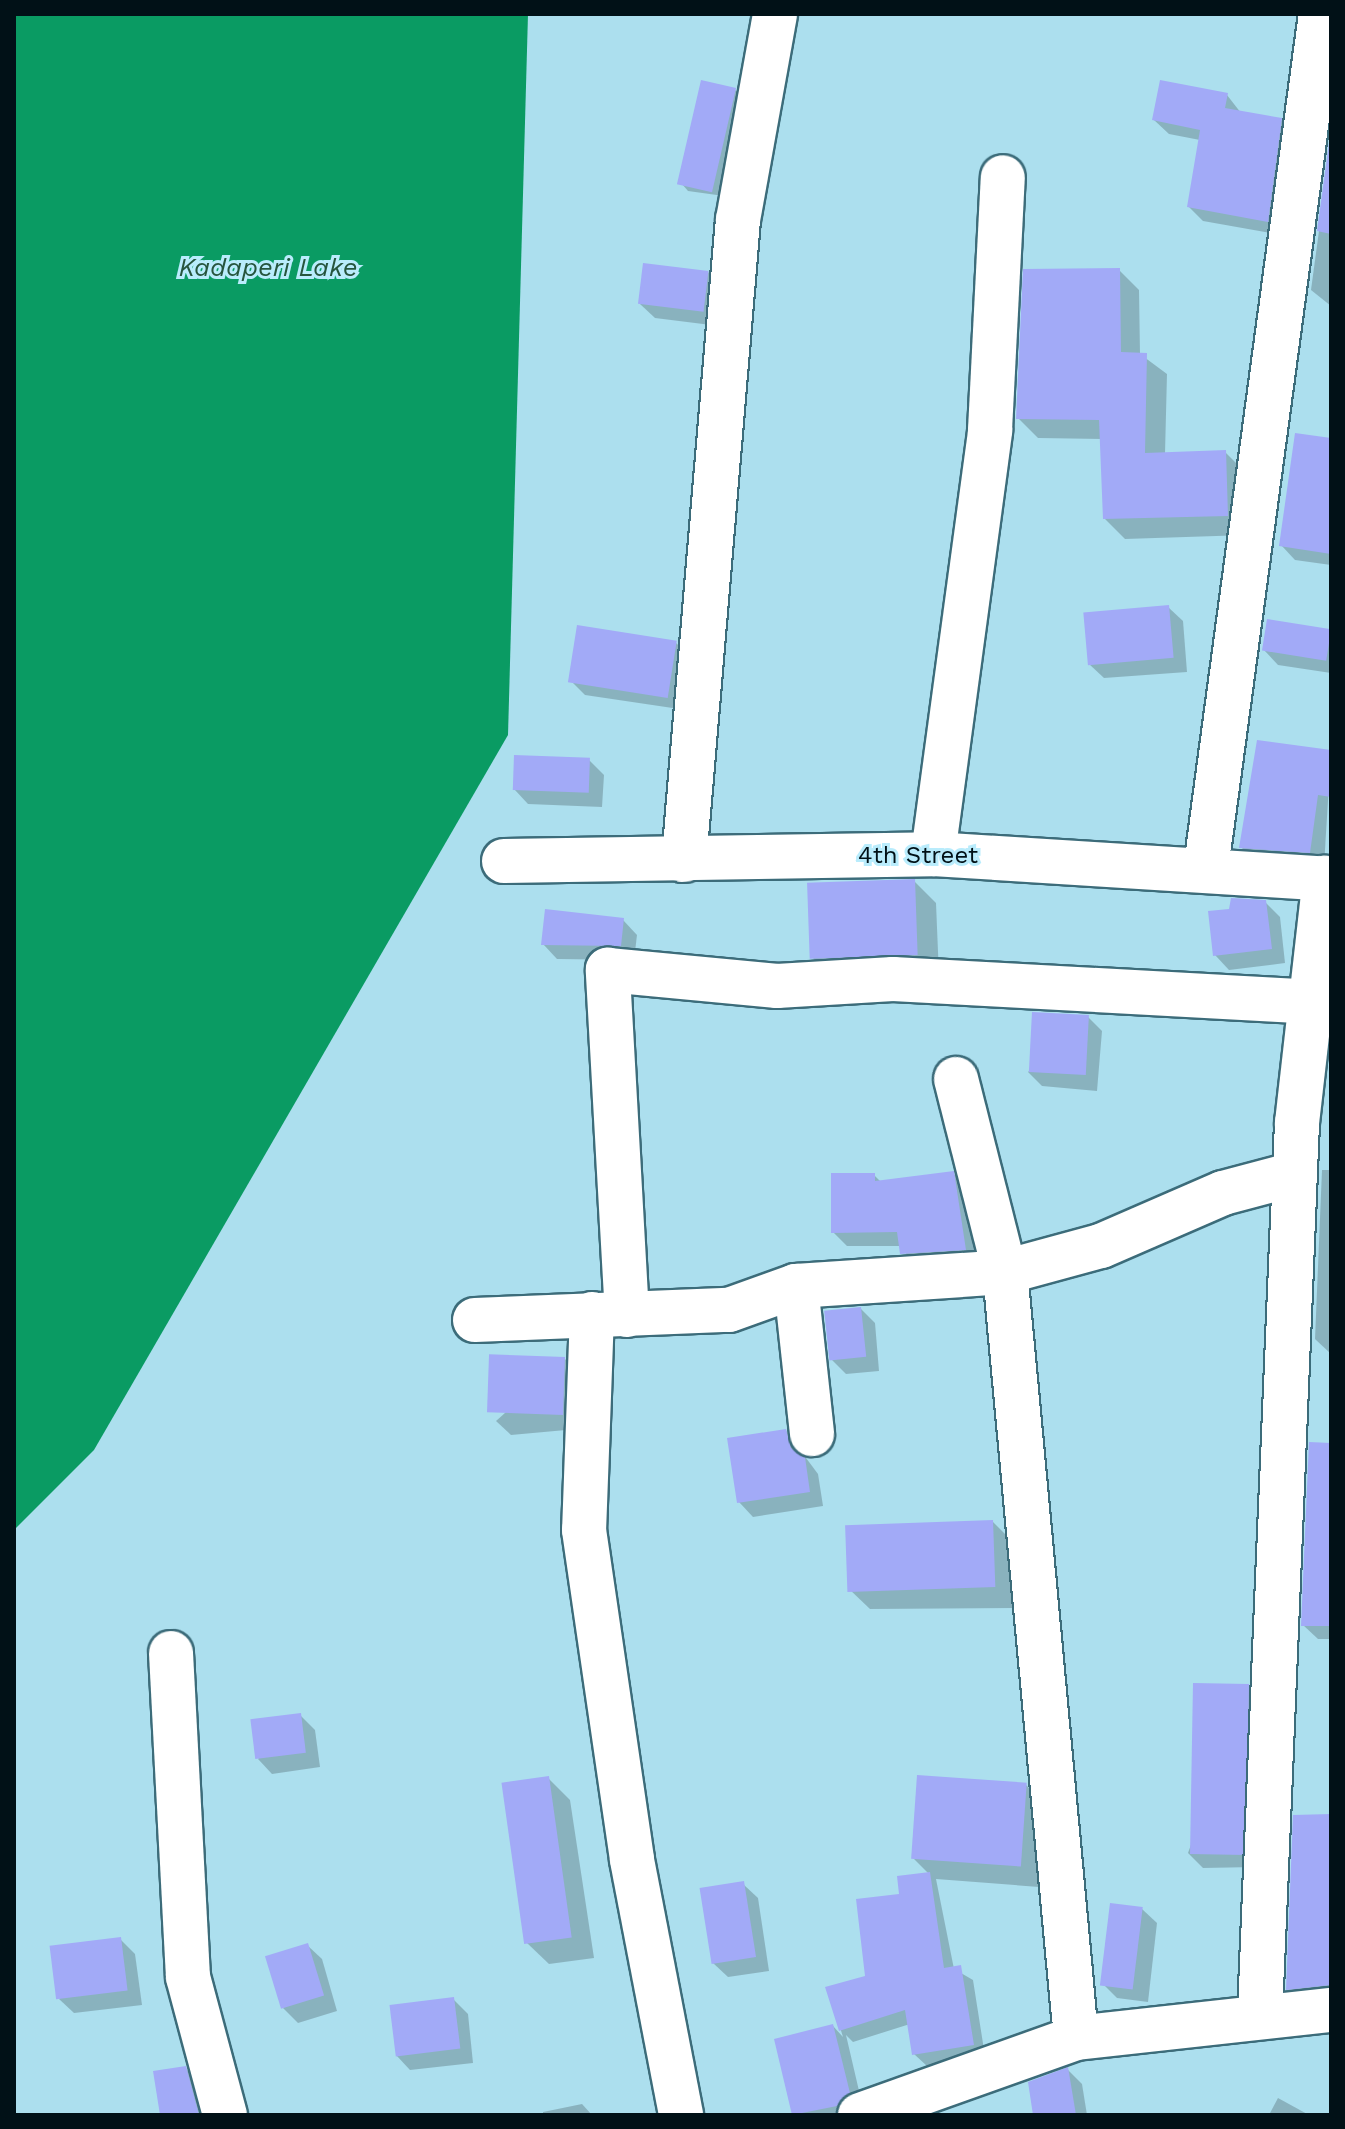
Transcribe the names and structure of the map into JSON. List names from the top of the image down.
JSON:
{
  "streets": {
    "street": ["4th Street"]
  },
  "water": ["Kadaperi Lake"]
}
